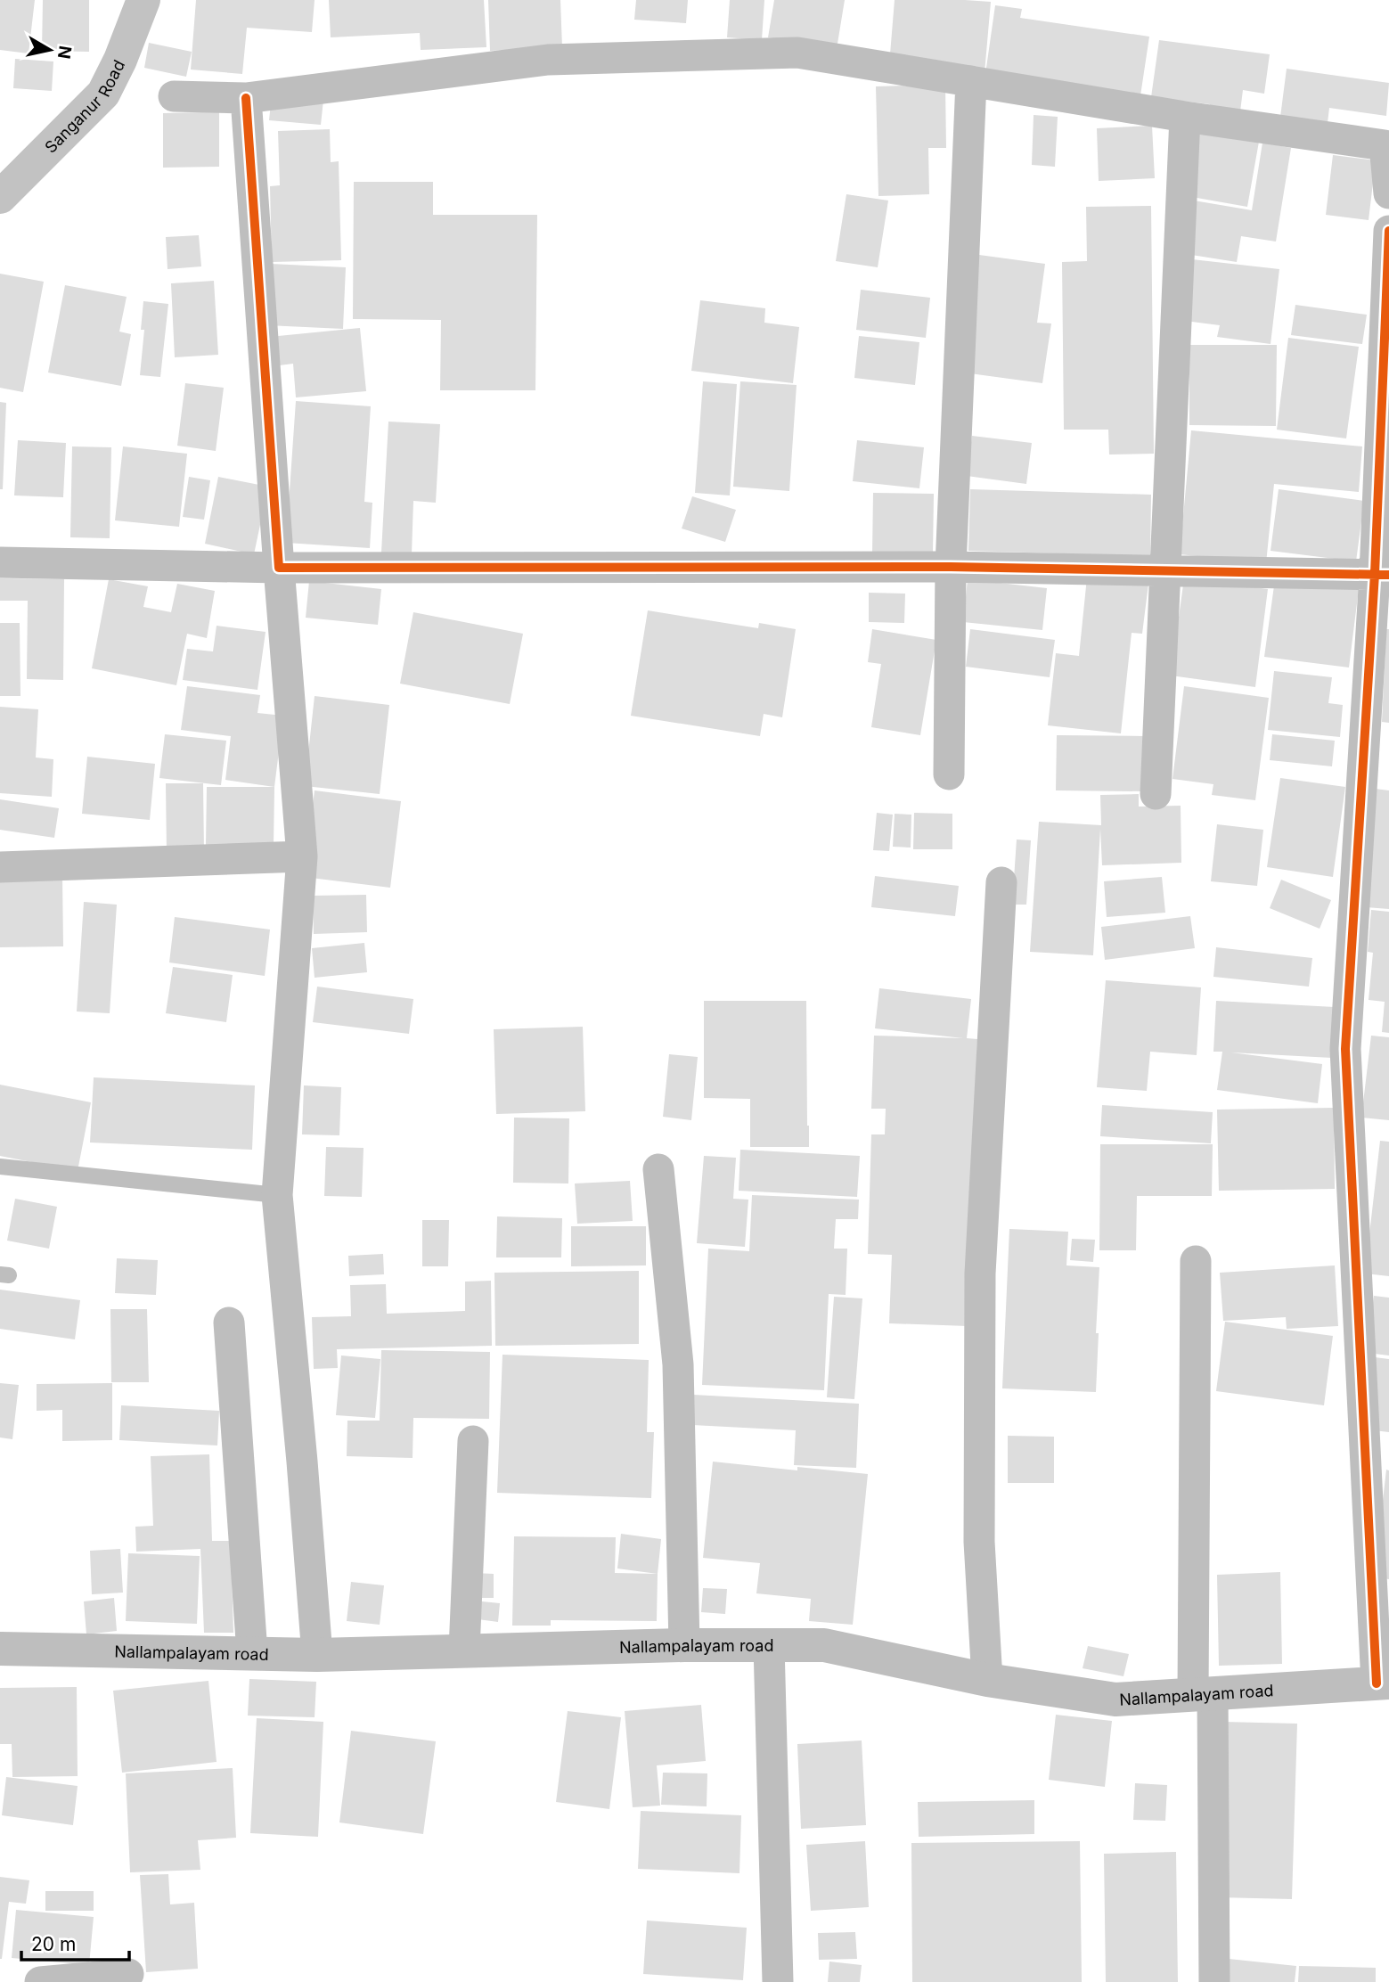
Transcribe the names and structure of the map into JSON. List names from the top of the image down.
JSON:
{
  "streets": {
    "main road": ["Sanganur Road"],
    "street": ["Nallampalayam road"]
  },
  "scale_bar": "20 m",
  "north": "right"
}
